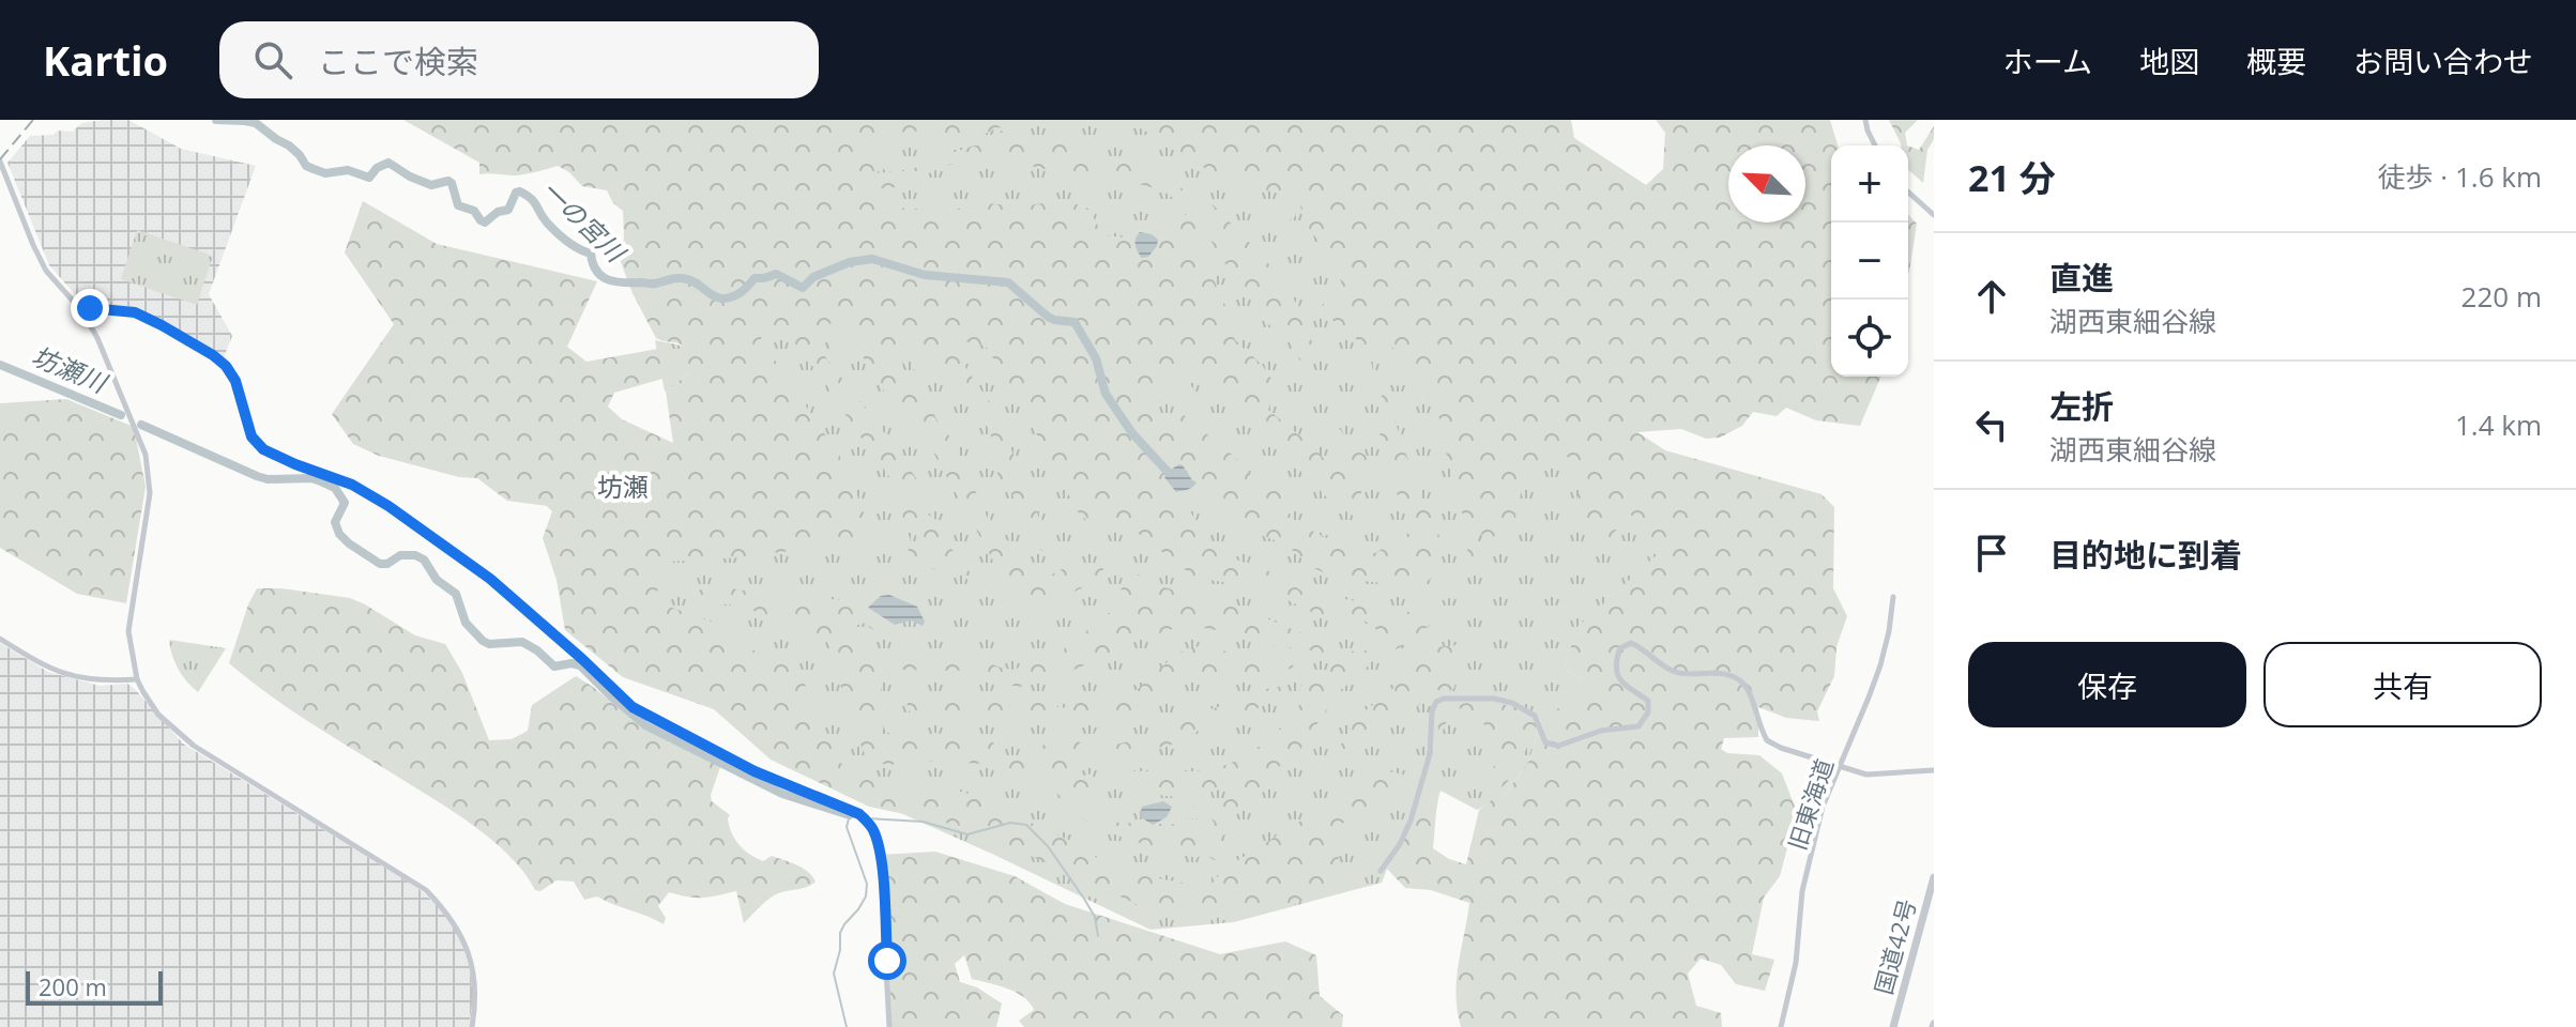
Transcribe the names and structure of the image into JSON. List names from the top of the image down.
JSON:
{
  "streets": {
    "highway": ["国道42号"],
    "street": ["旧東海道"]
  },
  "districts": ["坊瀬"],
  "water": ["一の宮川", "坊瀬川"],
  "scale_bar": "200 m",
  "north": "top left",
  "page": {
    "header": "Kartio",
    "search": "ここで検索",
    "nav": [
      "ホーム",
      "地図",
      "概要",
      "お問い合わせ"
    ],
    "heading": ["21 分", "徒歩 · 1.6 km"],
    "map_buttons": ["+", "−"],
    "list": [
      ["直進", "湖西東細谷線", "220 m"],
      ["左折", "湖西東細谷線", "1.4 km"],
      "目的地に到着"
    ],
    "buttons": ["保存", "共有"],
    "scale": "200 m"
  }
}
